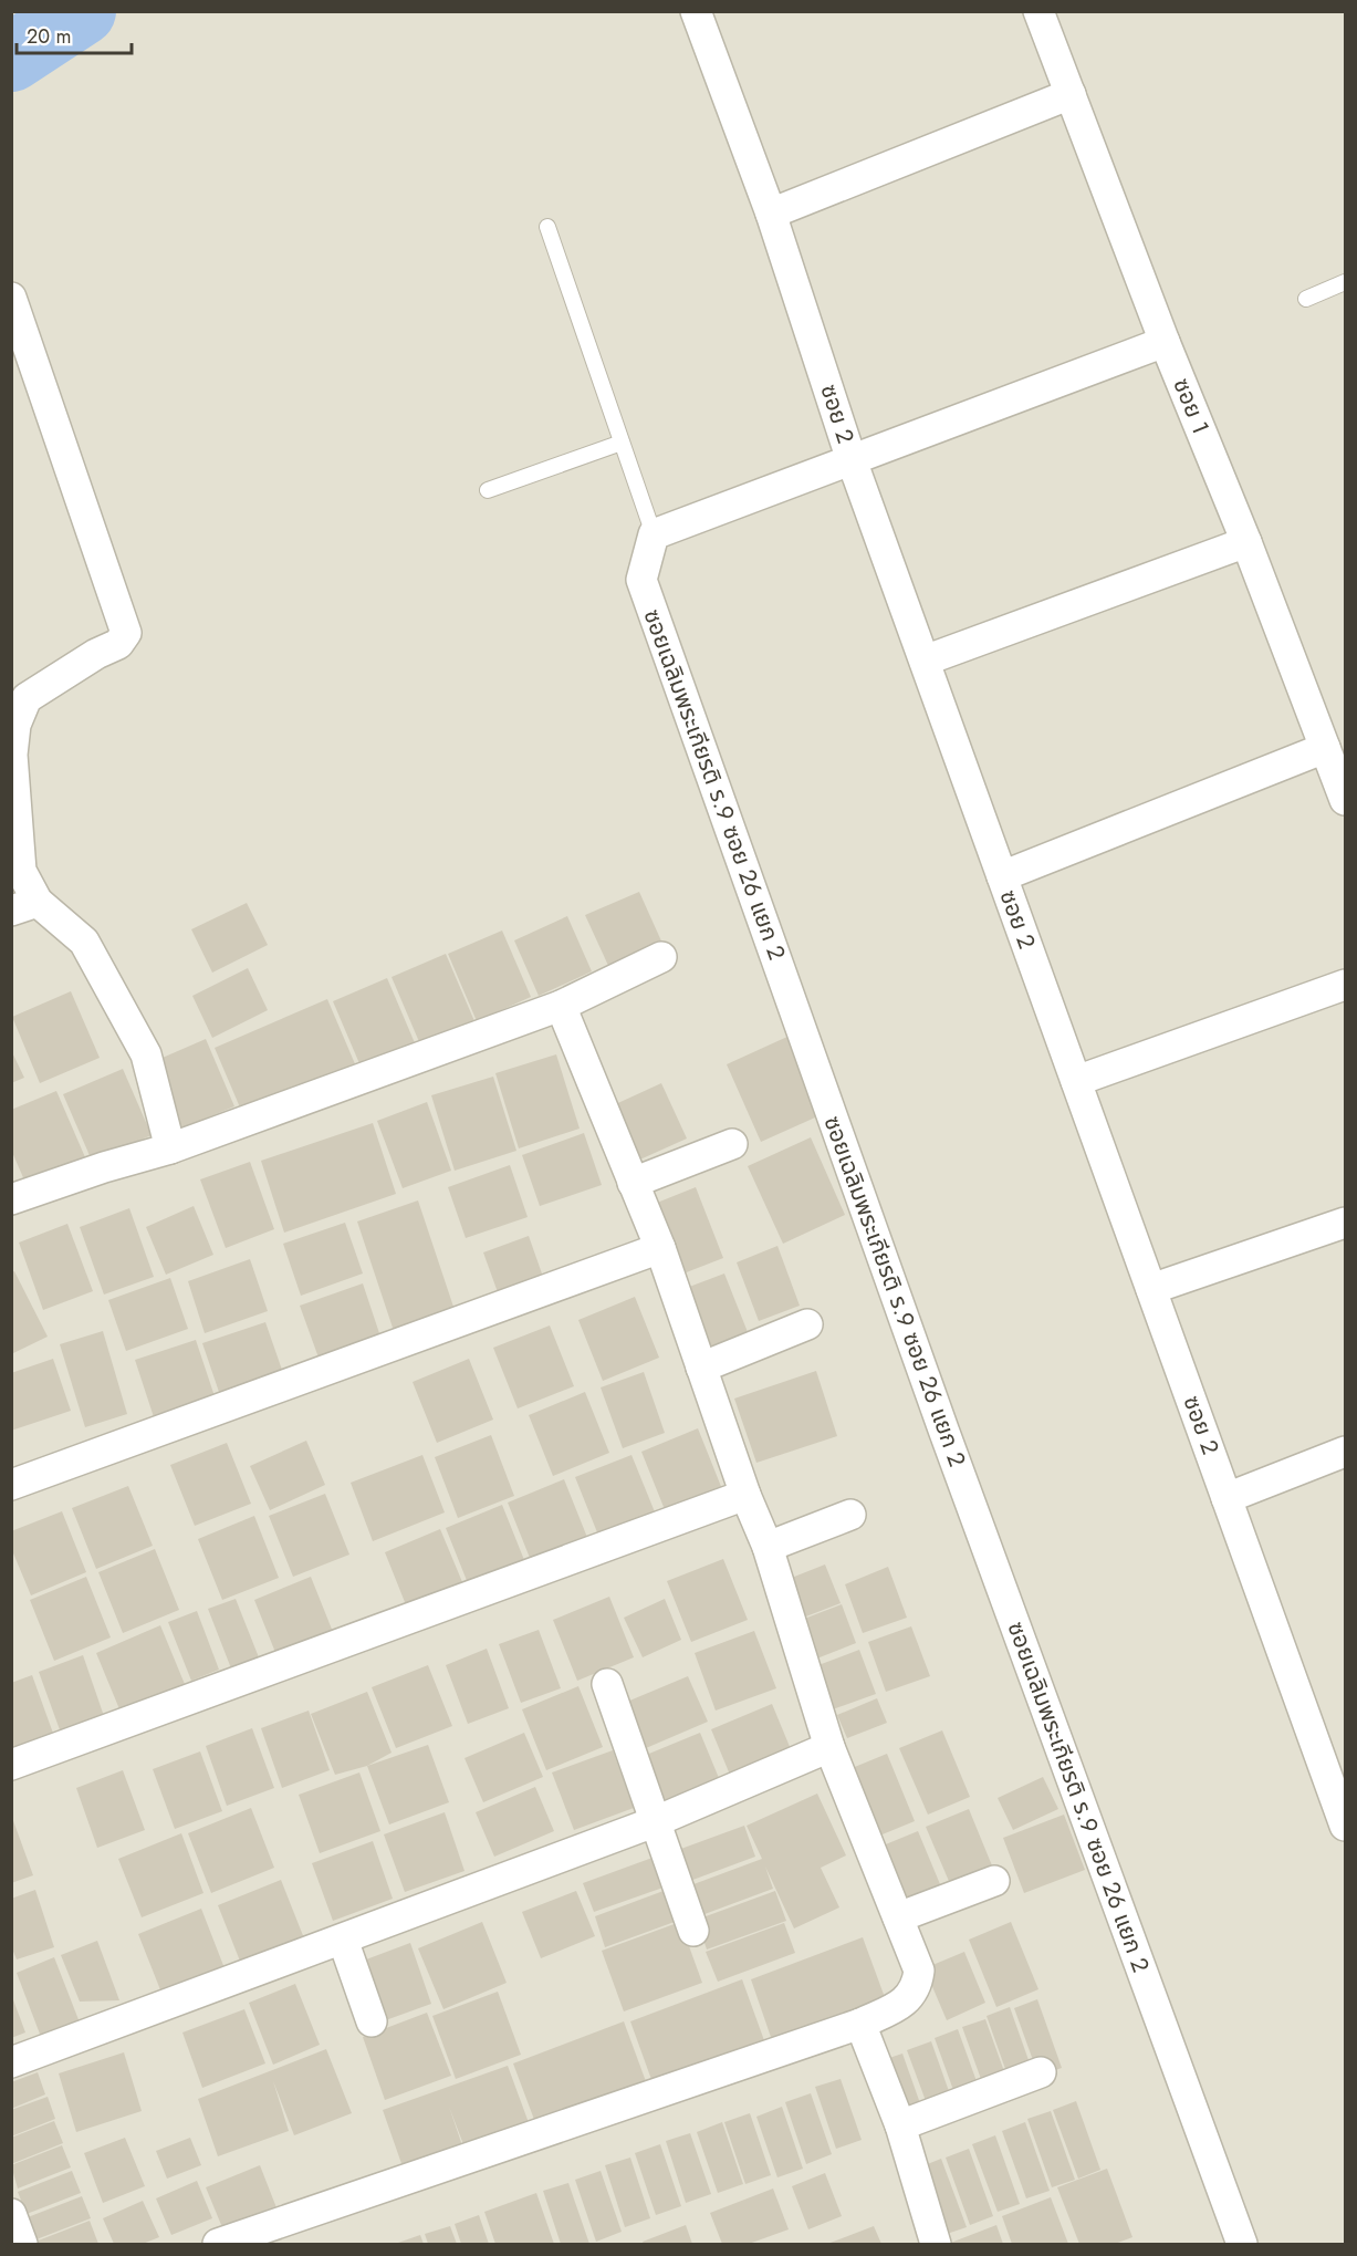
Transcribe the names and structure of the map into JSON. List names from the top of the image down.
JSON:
{
  "streets": {
    "street": ["ซอย 1", "ซอย 2", "ซอยเฉลิมพระเกียรติ ร.9 ซอย 26 แยก 2"]
  },
  "scale_bar": "20 m"
}
